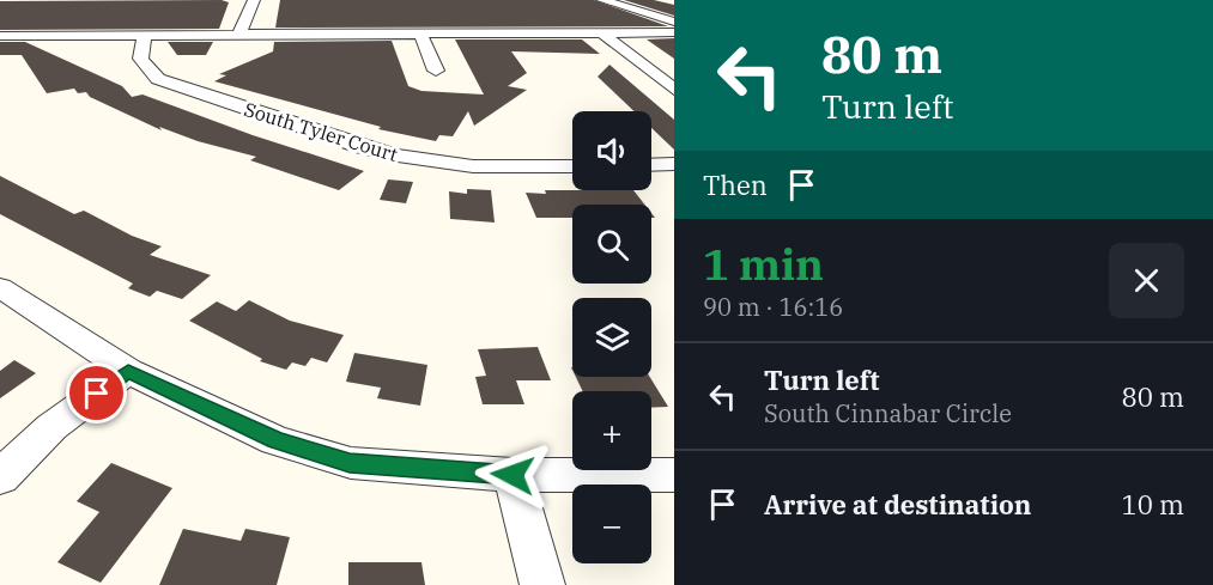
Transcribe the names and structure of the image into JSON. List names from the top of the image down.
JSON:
{
  "streets": {
    "street": ["South Tyler Court"]
  },
  "page": {
    "turn": ["80 m", "Turn left"],
    "map_buttons": ["+", "−"],
    "then": "Then",
    "heading": ["1 min", "90 m · 16:16"],
    "list": [
      {
        "name": "Turn left",
        "note": "South Cinnabar Circle",
        "value": "80 m"
      },
      {
        "name": "Arrive at destination",
        "value": "10 m"
      }
    ]
  }
}
